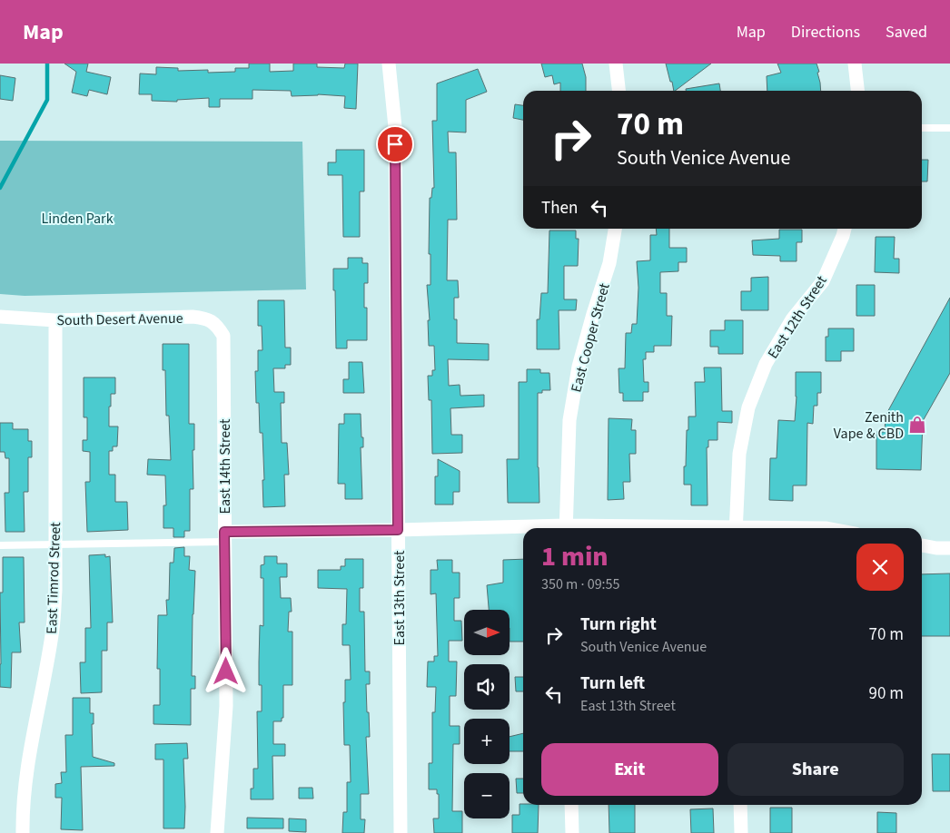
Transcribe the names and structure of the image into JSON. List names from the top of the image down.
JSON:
{
  "streets": {
    "street": [
      "East 12th Street",
      "South Desert Avenue",
      "East Cooper Street",
      "East 14th Street",
      "East Timrod Street",
      "East 13th Street"
    ]
  },
  "crossings": [
    ["South Desert Avenue", "East 14th Street"],
    ["South Desert Avenue", "East Timrod Street"]
  ],
  "parks": ["Linden Park"],
  "places": {
    "shop": ["Zenith Vape & CBD"]
  },
  "north": "right",
  "page": {
    "header": "Map",
    "nav": ["Map", "Directions", "Saved"],
    "turn": ["70 m", "South Venice Avenue"],
    "then": "Then",
    "heading": ["1 min", "350 m · 09:55"],
    "list": [
      {
        "name": "Turn right",
        "note": "South Venice Avenue",
        "value": "70 m"
      },
      {
        "name": "Turn left",
        "note": "East 13th Street",
        "value": "90 m"
      }
    ],
    "map_buttons": ["+", "−"],
    "buttons": ["Exit", "Share"]
  }
}
